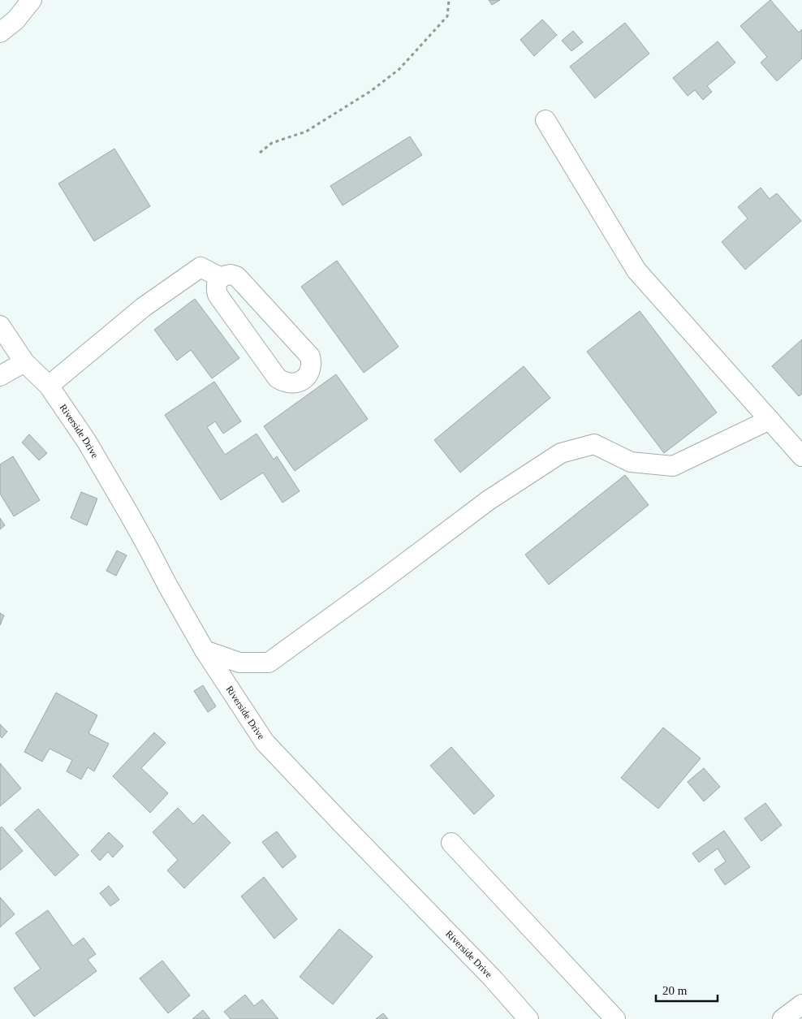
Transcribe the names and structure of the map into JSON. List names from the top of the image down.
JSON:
{
  "streets": {
    "street": ["Riverside Drive"]
  },
  "scale_bar": "20 m"
}
